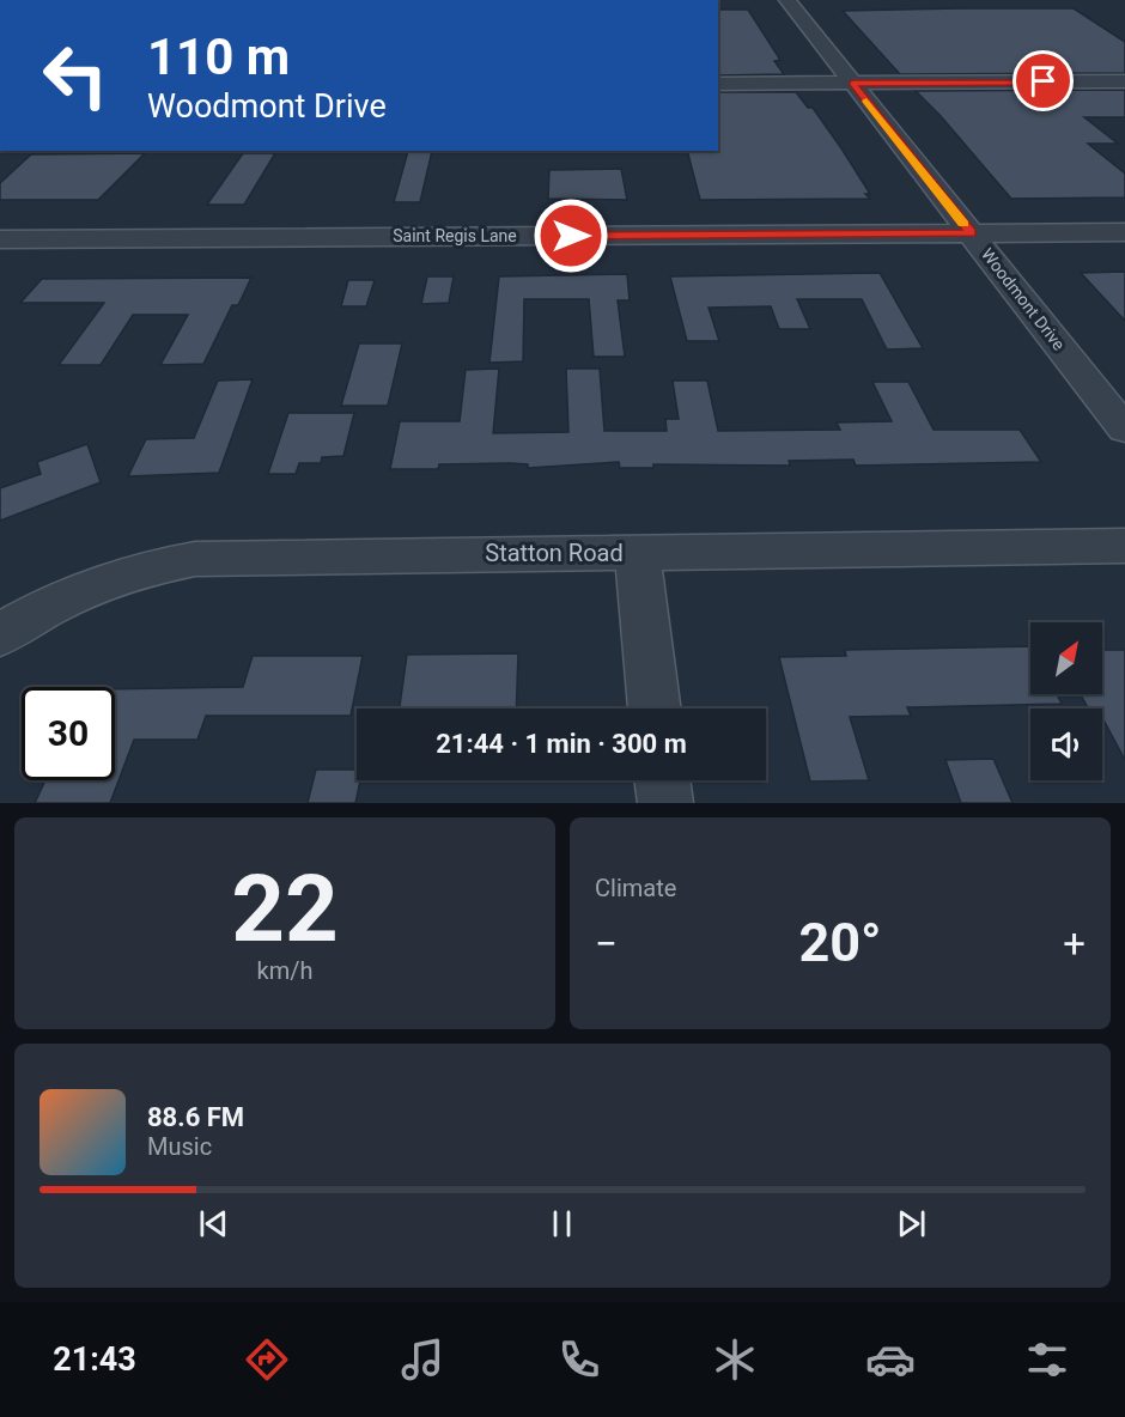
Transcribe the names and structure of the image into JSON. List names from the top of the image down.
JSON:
{
  "streets": {
    "street": ["Saint Regis Lane", "Woodmont Drive", "Statton Road"]
  },
  "crossings": [
    ["Saint Regis Lane", "Woodmont Drive"]
  ],
  "north": "top right",
  "page": {
    "turn": ["110 m", "Woodmont Drive"],
    "limit": "30",
    "trip": "21:44 · 1 min · 300 m",
    "tile": [
      ["22", "km/h"],
      "Climate"
    ],
    "heat": ["−", "20°", "+"],
    "song": ["88.6 FM", "Music"],
    "tabs": "21:43"
  }
}
